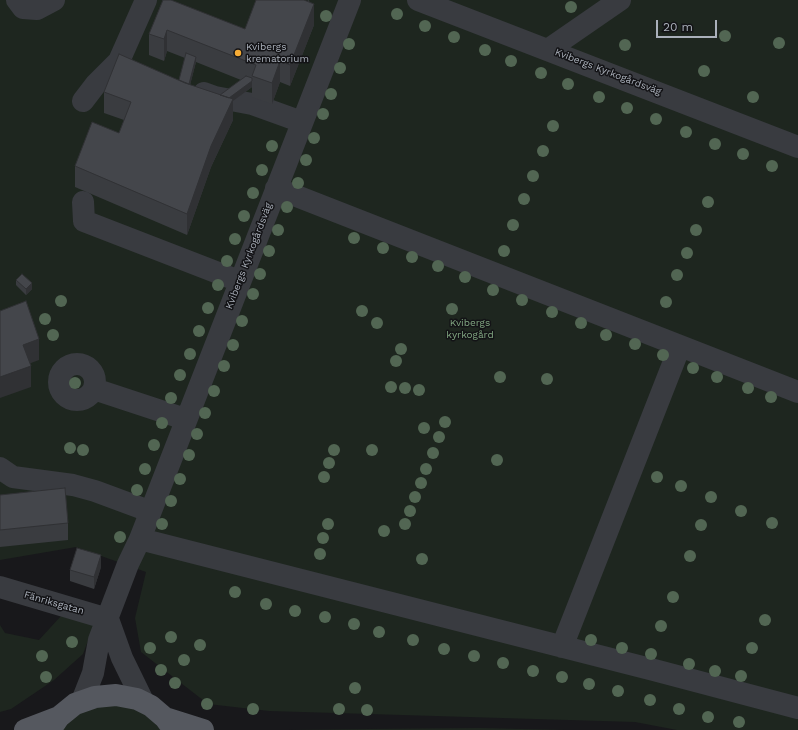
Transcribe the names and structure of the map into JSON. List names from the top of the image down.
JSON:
{
  "streets": {
    "street": ["Kvibergs Kyrkogårdsväg", "Fänriksgatan"]
  },
  "crossings": [
    ["Kvibergs Kyrkogårdsväg", "Fänriksgatan"]
  ],
  "parks": ["Kvibergs kyrkogård"],
  "places": ["Kvibergs krematorium"],
  "scale_bar": "20 m"
}
